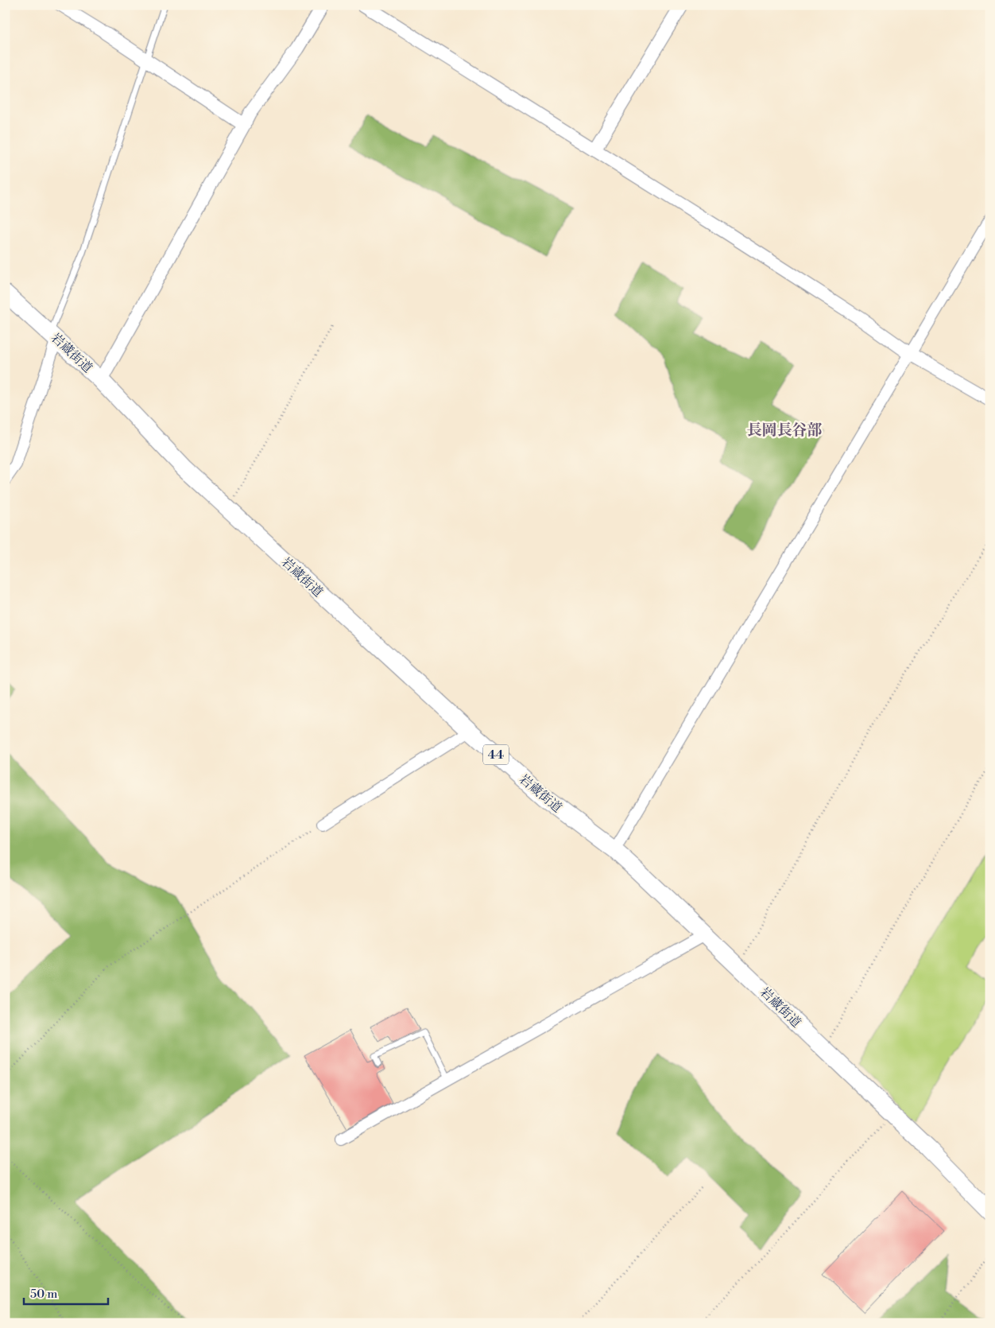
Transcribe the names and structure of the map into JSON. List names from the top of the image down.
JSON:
{
  "streets": {
    "main road": ["岩蔵街道", "44"]
  },
  "districts": ["長岡長谷部"],
  "scale_bar": "50 m"
}
